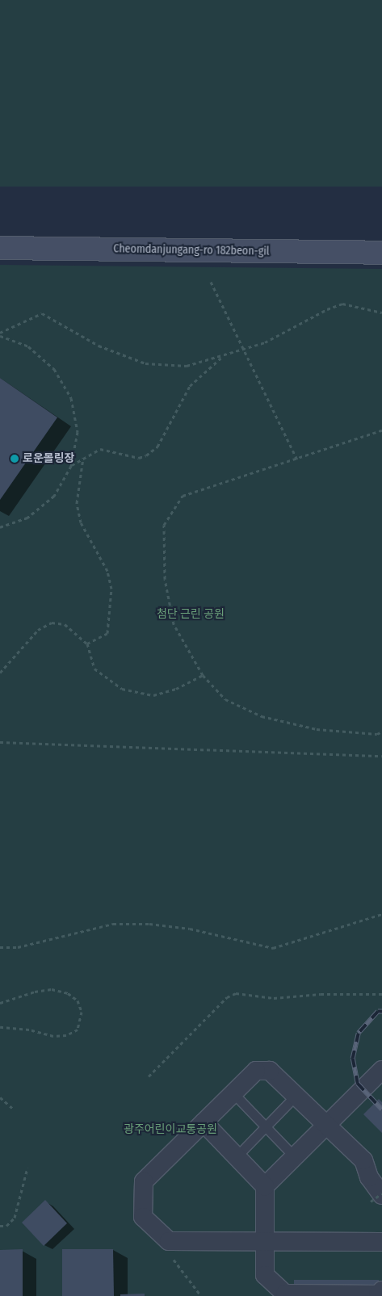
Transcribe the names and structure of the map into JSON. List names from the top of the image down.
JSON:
{
  "streets": {
    "street": ["Cheomdanjungang-ro 182beon-gil"]
  },
  "parks": ["첨단 근린 공원", "광주어린이교통공원"],
  "places": ["로운볼링장"]
}
